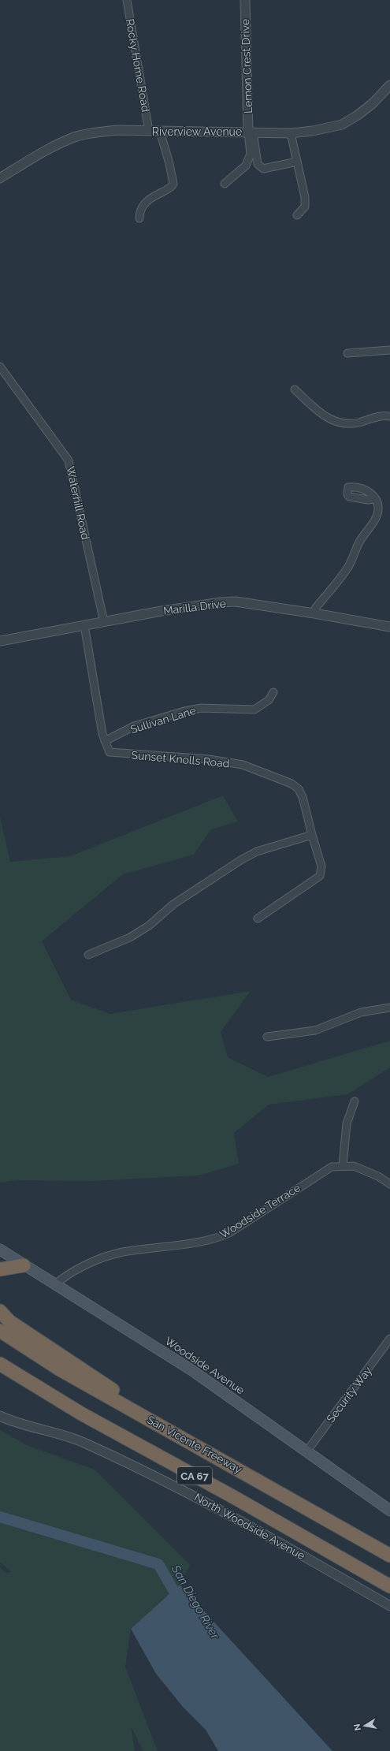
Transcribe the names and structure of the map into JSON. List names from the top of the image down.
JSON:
{
  "streets": {
    "highway": ["San Vicente Freeway", "CA 67"],
    "main road": ["Woodside Avenue"],
    "street": [
      "Rocky Home Road",
      "Lemon Crest Drive",
      "Riverview Avenue",
      "Waterhill Road",
      "Marilla Drive",
      "Sullivan Lane",
      "Sunset Knolls Road",
      "Woodside Terrace",
      "Security Way",
      "North Woodside Avenue"
    ]
  },
  "crossings": [
    ["Rocky Home Road", "Riverview Avenue"],
    ["Lemon Crest Drive", "Riverview Avenue"],
    ["Waterhill Road", "Marilla Drive"],
    ["Marilla Drive", "Sunset Knolls Road"],
    ["Sullivan Lane", "Sunset Knolls Road"],
    ["Woodside Terrace", "Woodside Avenue"],
    ["Woodside Avenue", "Security Way"]
  ],
  "water": ["San Diego River"],
  "north": "left"
}
